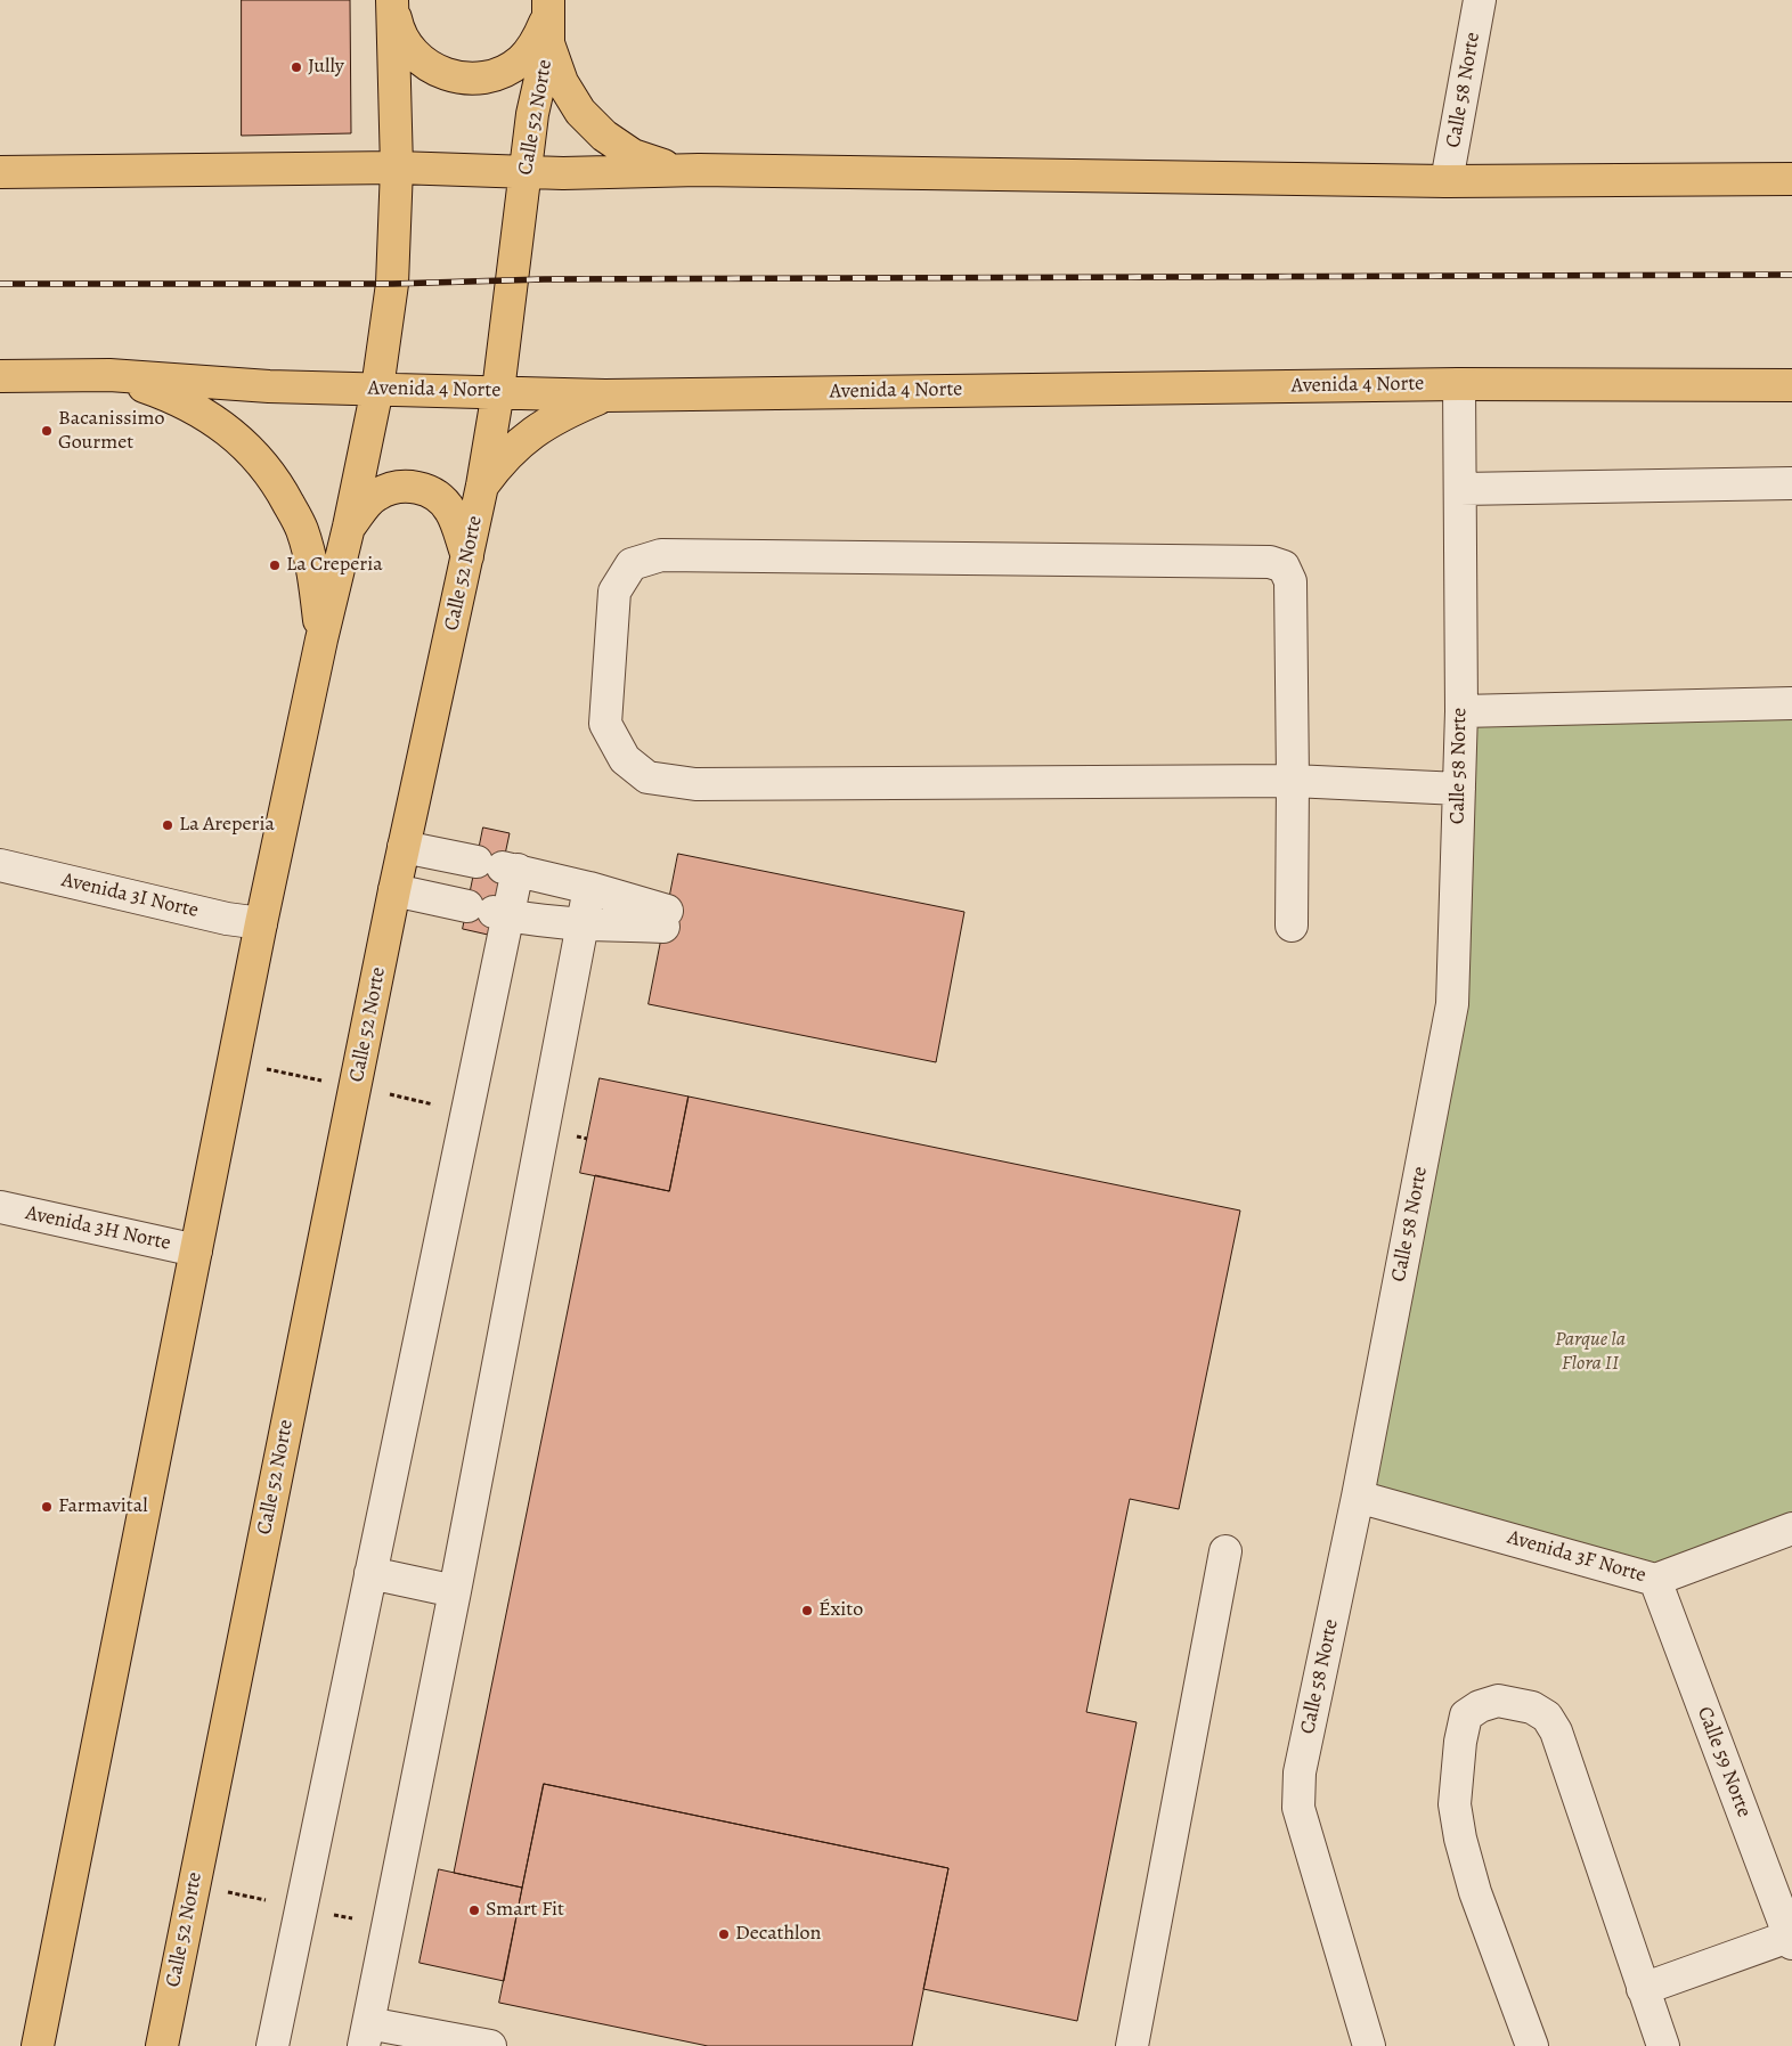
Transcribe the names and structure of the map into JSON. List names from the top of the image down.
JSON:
{
  "streets": {
    "main road": ["Calle 52 Norte", "Avenida 4 Norte"],
    "street": [
      "Calle 58 Norte",
      "Avenida 3I Norte",
      "Avenida 3H Norte",
      "Avenida 3F Norte",
      "Calle 59 Norte"
    ]
  },
  "crossings": [
    ["Calle 58 Norte", "Avenida 4 Norte"],
    ["Calle 58 Norte", "Avenida 3F Norte"],
    ["Calle 52 Norte", "Avenida 4 Norte"],
    ["Avenida 3F Norte", "Calle 59 Norte"]
  ],
  "parks": ["Parque la Flora II"],
  "places": [
    "Jully",
    "Bacanissimo Gourmet",
    "La Creperia",
    "La Areperia",
    "Farmavital",
    "Éxito",
    "Smart Fit",
    "Decathlon"
  ]
}
